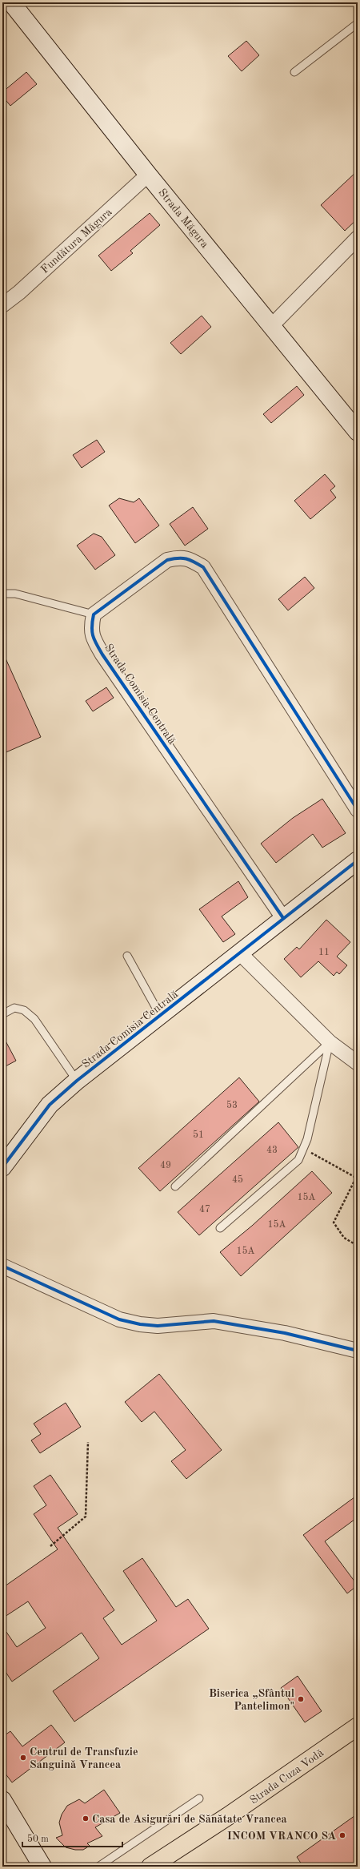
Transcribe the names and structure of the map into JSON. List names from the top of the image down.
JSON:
{
  "streets": {
    "main road": ["Strada Cuza Vodă"],
    "street": ["Strada Măgura", "Fundătura Măgura", "Strada Comisia Centrală"]
  },
  "crossings": [
    ["Strada Măgura", "Fundătura Măgura"]
  ],
  "places": [
    "Biserica „Sfântul Pantelimon\"",
    "Centrul de Transfuzie Sanguină Vrancea",
    "Casa de Asigurări de Sănătate Vrancea",
    "INCOM VRANCO SA"
  ],
  "house_numbers": [
    "11",
    "53",
    "51",
    "43",
    "49",
    "45",
    "15A",
    "47",
    "15A",
    "15A"
  ],
  "scale_bar": "50 m"
}
